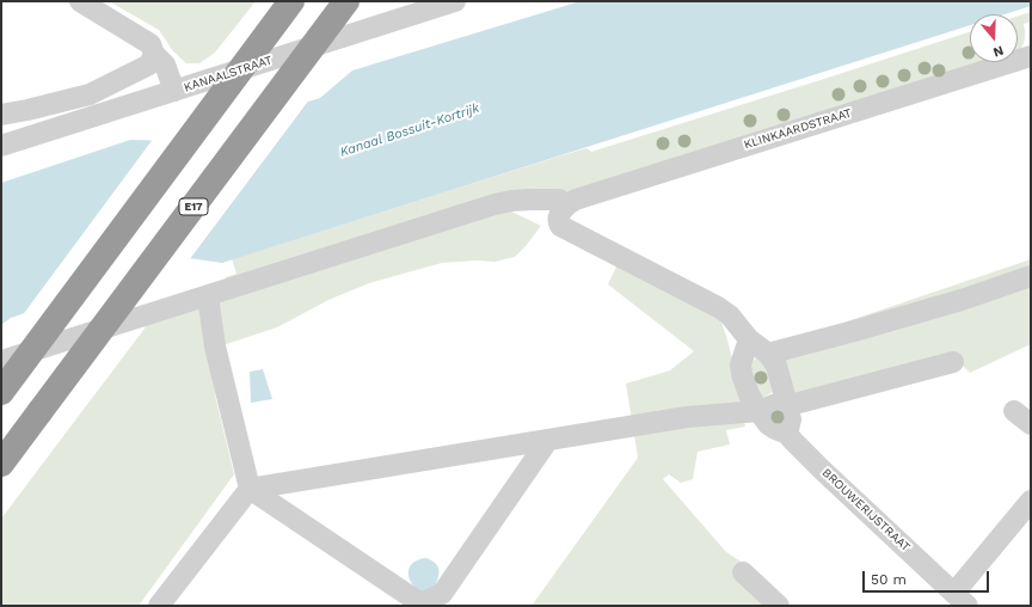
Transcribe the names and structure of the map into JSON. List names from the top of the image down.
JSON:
{
  "streets": {
    "highway": ["E17"],
    "street": ["KANAALSTRAAT", "KLINKAARDSTRAAT", "BROUWERIJSTRAAT"]
  },
  "water": ["Kanaal Bossuit-Kortrijk"],
  "scale_bar": "50 m",
  "north": "bottom"
}
